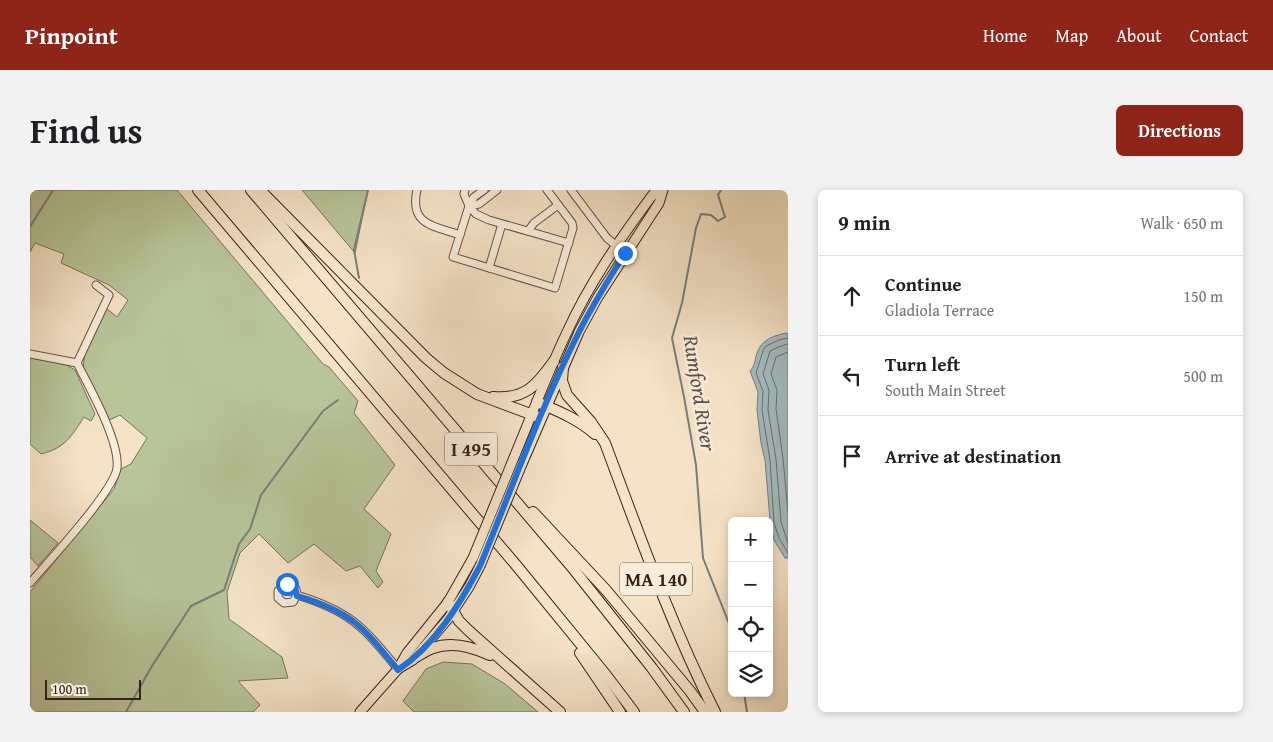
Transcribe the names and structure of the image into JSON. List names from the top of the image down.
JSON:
{
  "streets": {
    "highway": ["I 495", "MA 140"]
  },
  "water": ["Rumford River"],
  "scale_bar": "100 m",
  "page": {
    "header": "Pinpoint",
    "nav": [
      "Home",
      "Map",
      "About",
      "Contact"
    ],
    "title": "Find us",
    "buttons": "Directions",
    "heading": ["9 min", "Walk · 650 m"],
    "list": [
      ["Continue", "Gladiola Terrace", "150 m"],
      ["Turn left", "South Main Street", "500 m"],
      "Arrive at destination"
    ],
    "map_buttons": ["+", "−"],
    "scale": "100 m"
  }
}
